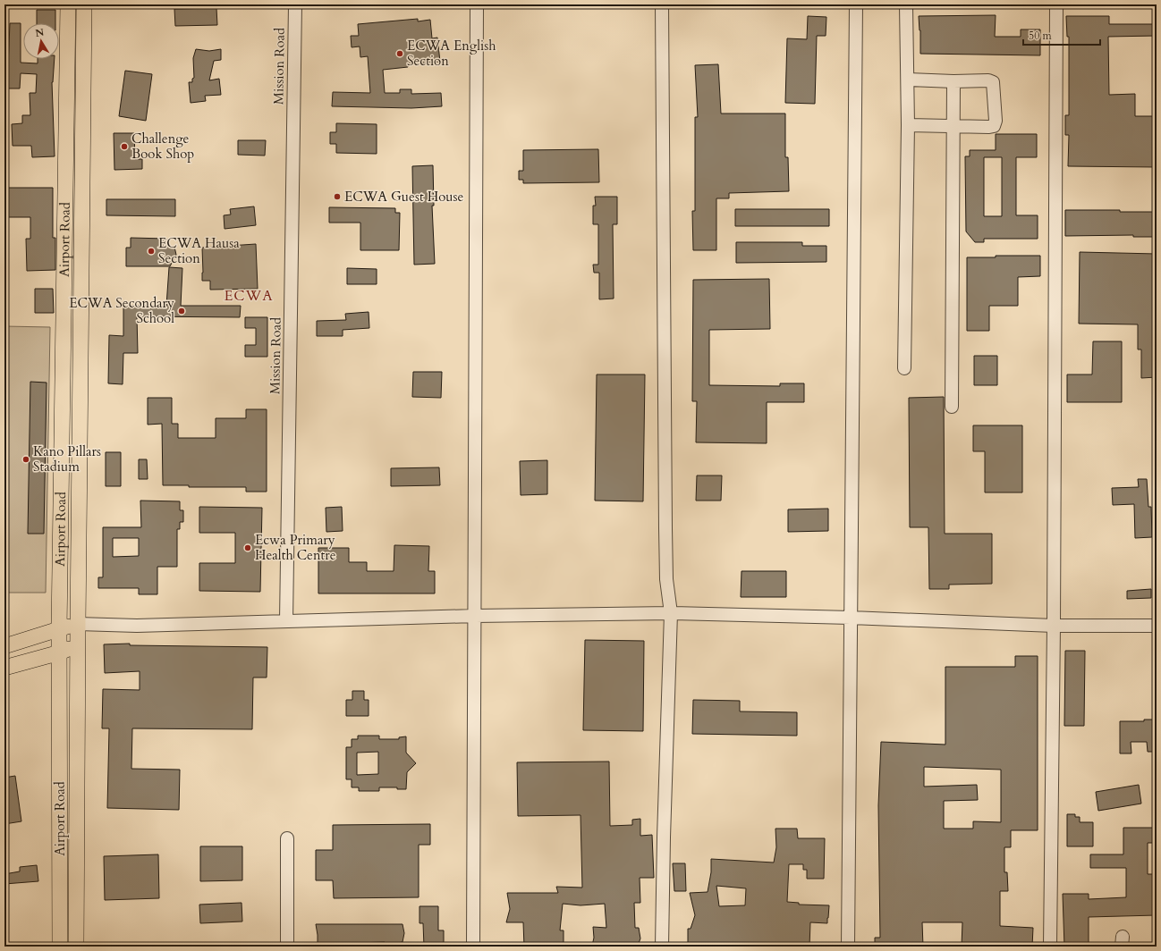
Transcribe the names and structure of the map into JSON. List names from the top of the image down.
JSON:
{
  "streets": {
    "main road": ["Airport Road"],
    "lane": ["Mission Road"]
  },
  "districts": ["ECWA"],
  "places": [
    "ECWA English Section",
    "Challenge Book Shop",
    "ECWA Guest House",
    "ECWA Hausa Section",
    "ECWA Secondary School",
    "Kano Pillars Stadium",
    "Ecwa Primary Health Centre"
  ],
  "scale_bar": "50 m",
  "north": "top"
}
